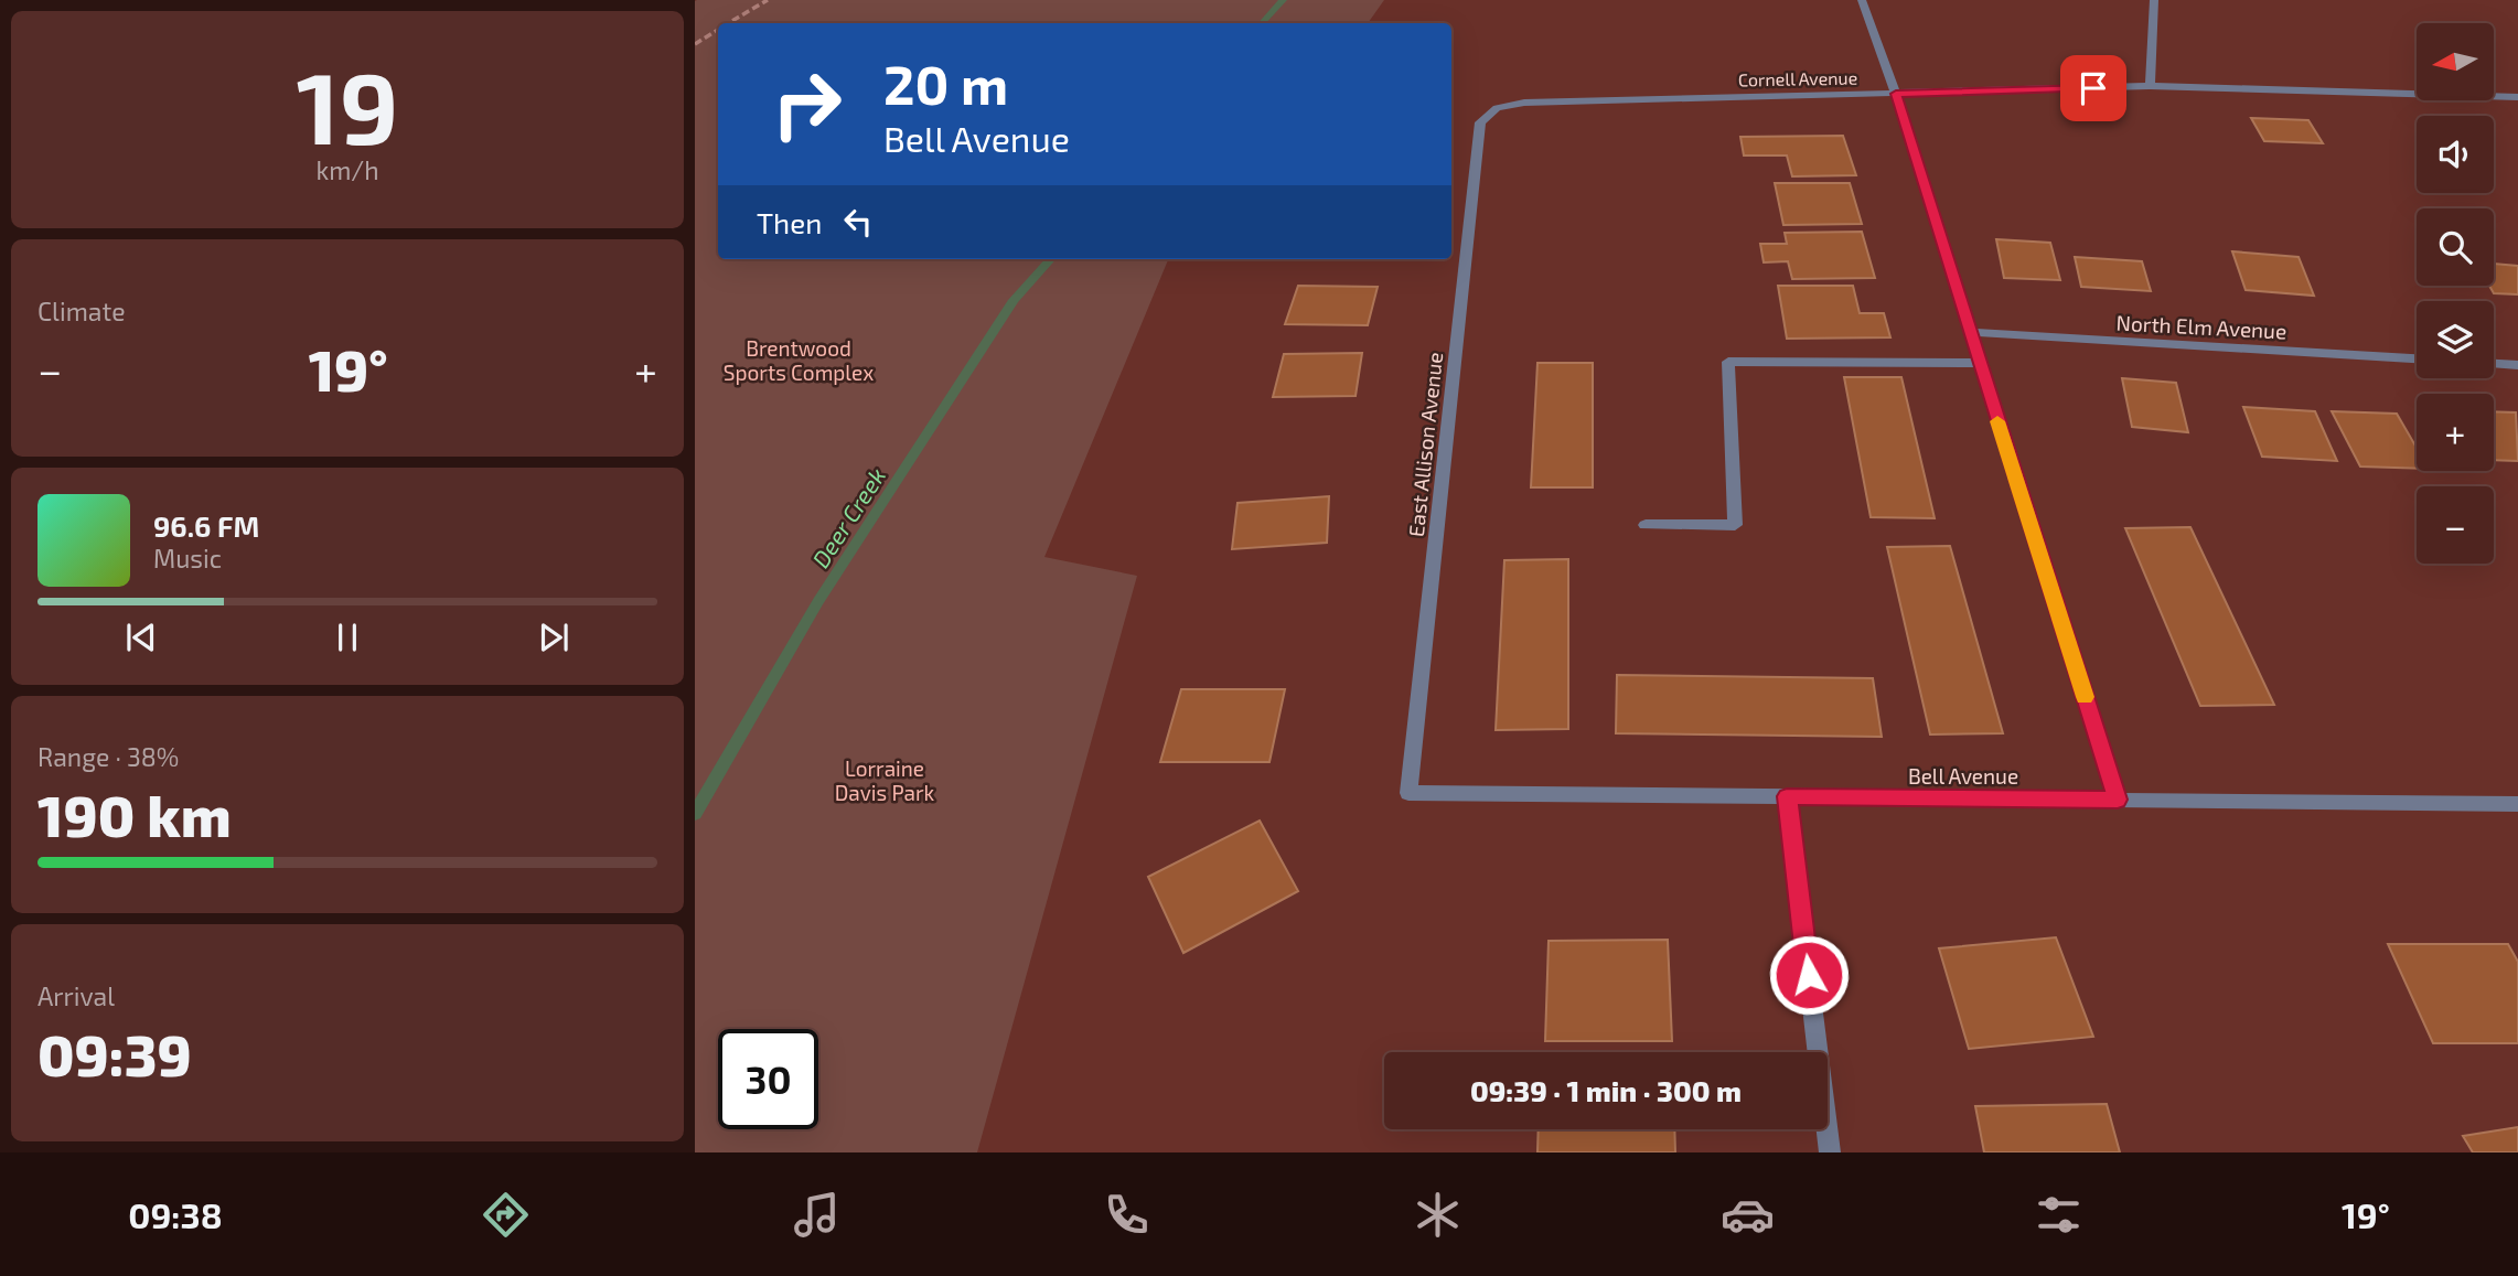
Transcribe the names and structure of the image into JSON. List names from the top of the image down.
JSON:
{
  "streets": {
    "street": [
      "Cornell Avenue",
      "North Elm Avenue",
      "East Allison Avenue",
      "Bell Avenue"
    ]
  },
  "crossings": [
    ["Cornell Avenue", "East Allison Avenue"],
    ["East Allison Avenue", "Bell Avenue"]
  ],
  "water": ["Deer Creek"],
  "parks": ["Brentwood Sports Complex", "Lorraine Davis Park"],
  "north": "left",
  "page": {
    "tile": [
      ["19", "km/h"],
      "Climate",
      ["Range · 38%", "190 km"],
      ["Arrival", "09:39"]
    ],
    "map_buttons": ["+", "−"],
    "turn": ["20 m", "Bell Avenue"],
    "then": "Then",
    "heat": ["−", "19°", "+"],
    "song": ["96.6 FM", "Music"],
    "limit": "30",
    "trip": "09:39 · 1 min · 300 m",
    "tabs": ["09:38", "19°"]
  }
}
